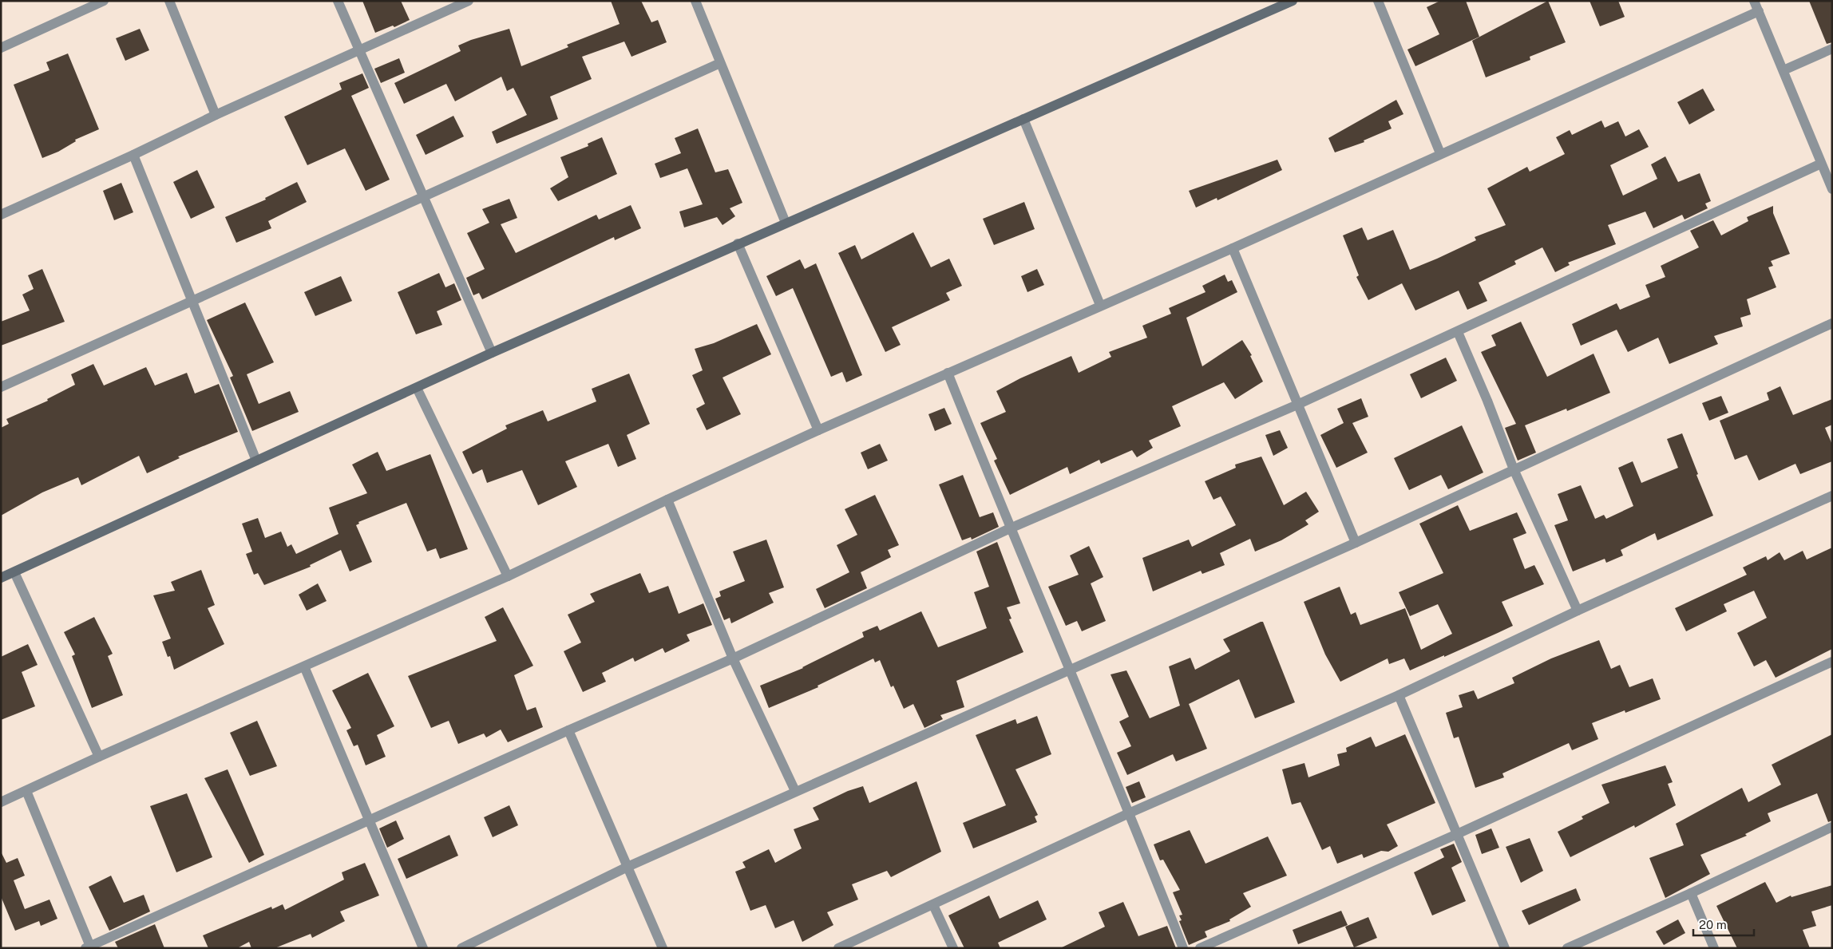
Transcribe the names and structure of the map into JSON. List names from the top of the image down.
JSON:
{
  "scale_bar": "20 m"
}
